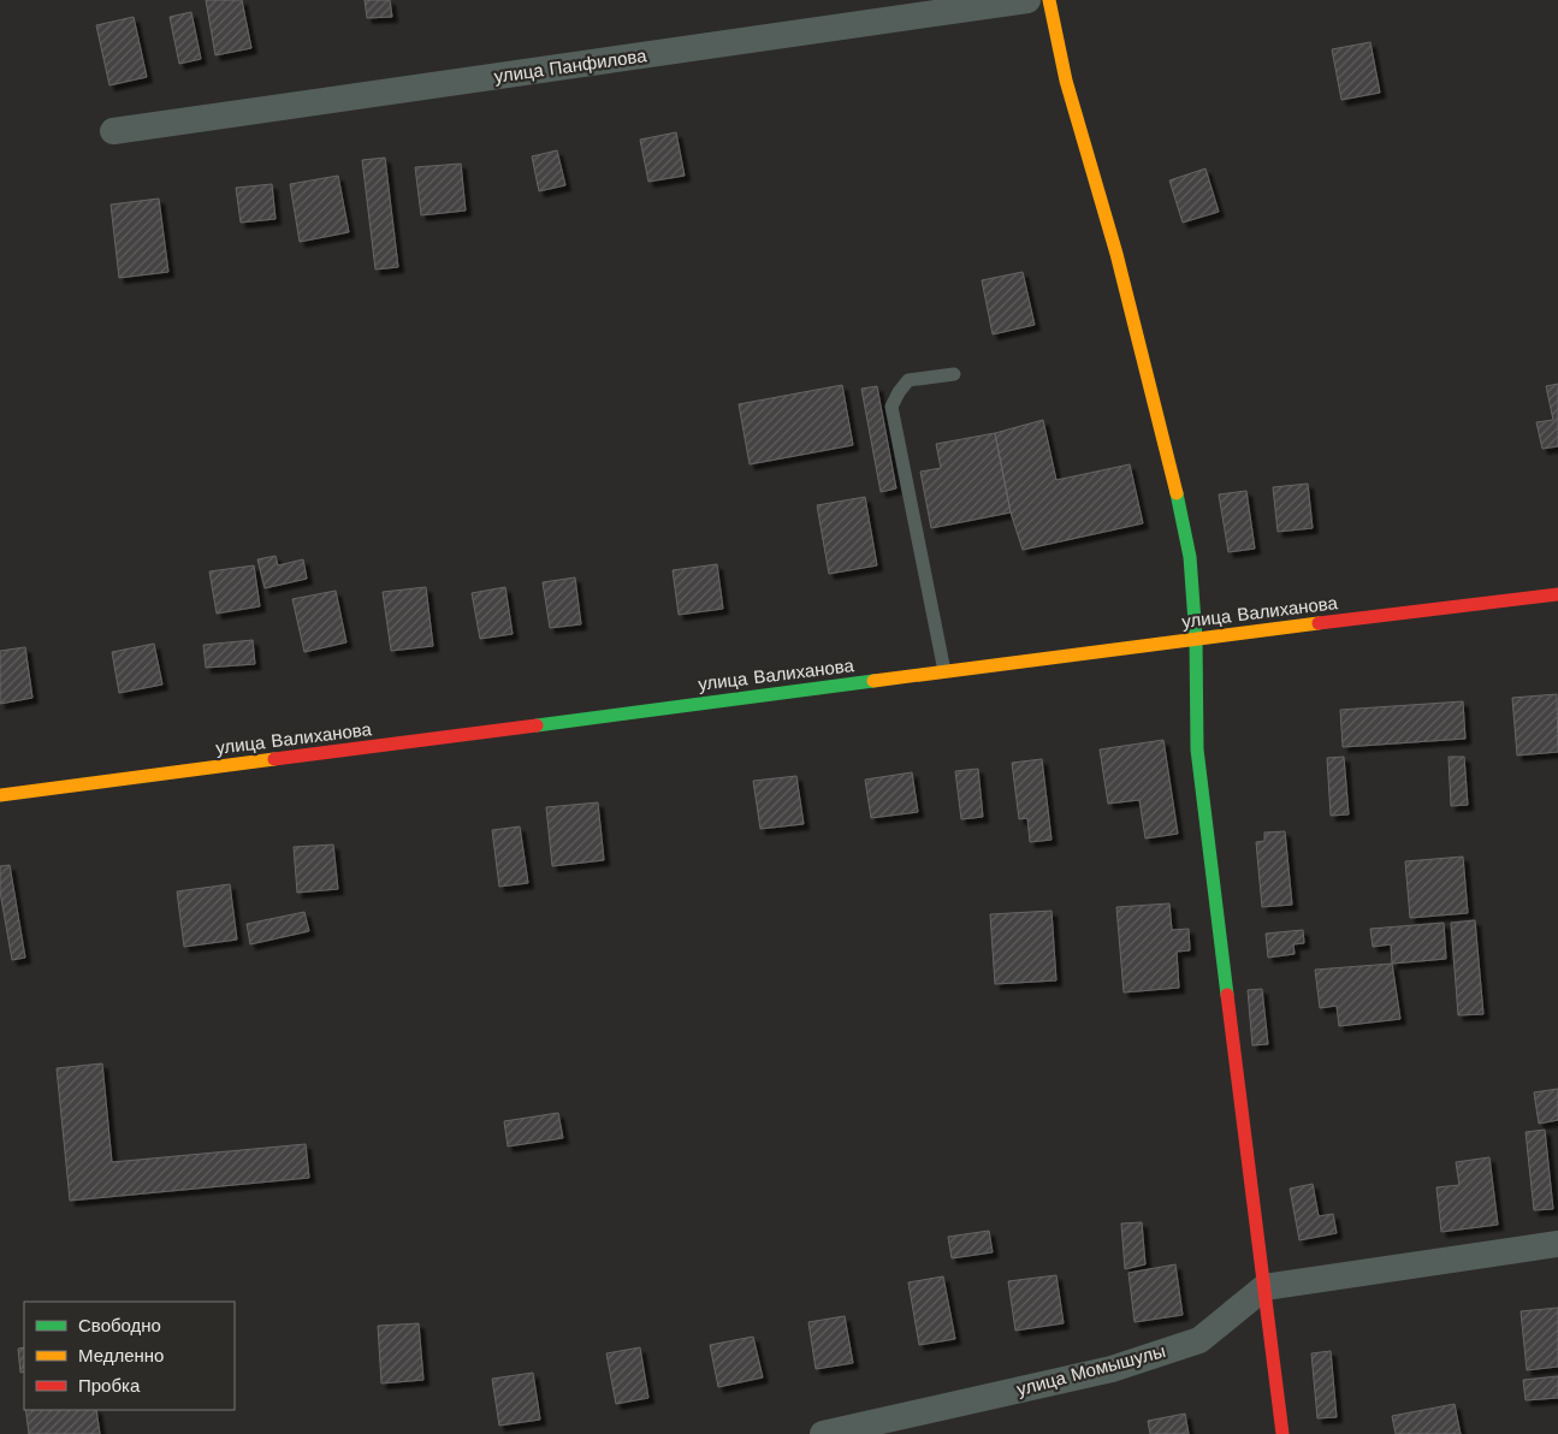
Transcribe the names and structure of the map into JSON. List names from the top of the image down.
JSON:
{
  "streets": {
    "main road": ["улица Валиханова"],
    "street": ["улица Панфилова", "улица Момышулы"]
  },
  "legend": ["Свободно", "Медленно", "Пробка"]
}
